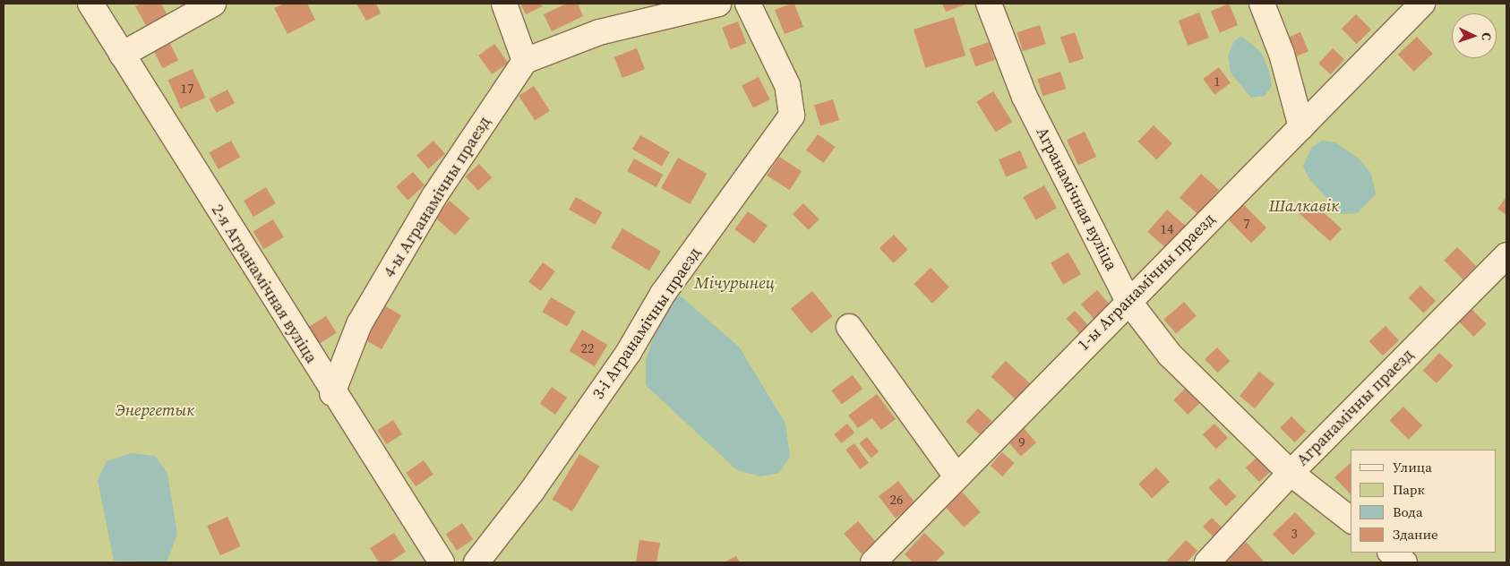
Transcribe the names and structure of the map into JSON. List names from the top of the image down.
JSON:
{
  "streets": {
    "lane": [
      "4-ы Агранамічны праезд",
      "Агранамічная вуліца",
      "1-ы Агранамічны праезд",
      "2-я Агранамічная вуліца",
      "3-і Агранамічны праезд",
      "Агранамічны праезд"
    ]
  },
  "crossings": [
    ["4-ы Агранамічны праезд", "2-я Агранамічная вуліца"],
    ["Агранамічная вуліца", "1-ы Агранамічны праезд"],
    ["Агранамічная вуліца", "Агранамічны праезд"]
  ],
  "parks": ["Шалкавік", "Мічурынец", "Энергетык"],
  "house_numbers": [
    "1",
    "17",
    "7",
    "14",
    "22",
    "9",
    "26",
    "3"
  ],
  "legend": [
    "Улица",
    "Парк",
    "Вода",
    "Здание"
  ],
  "north": "right"
}
